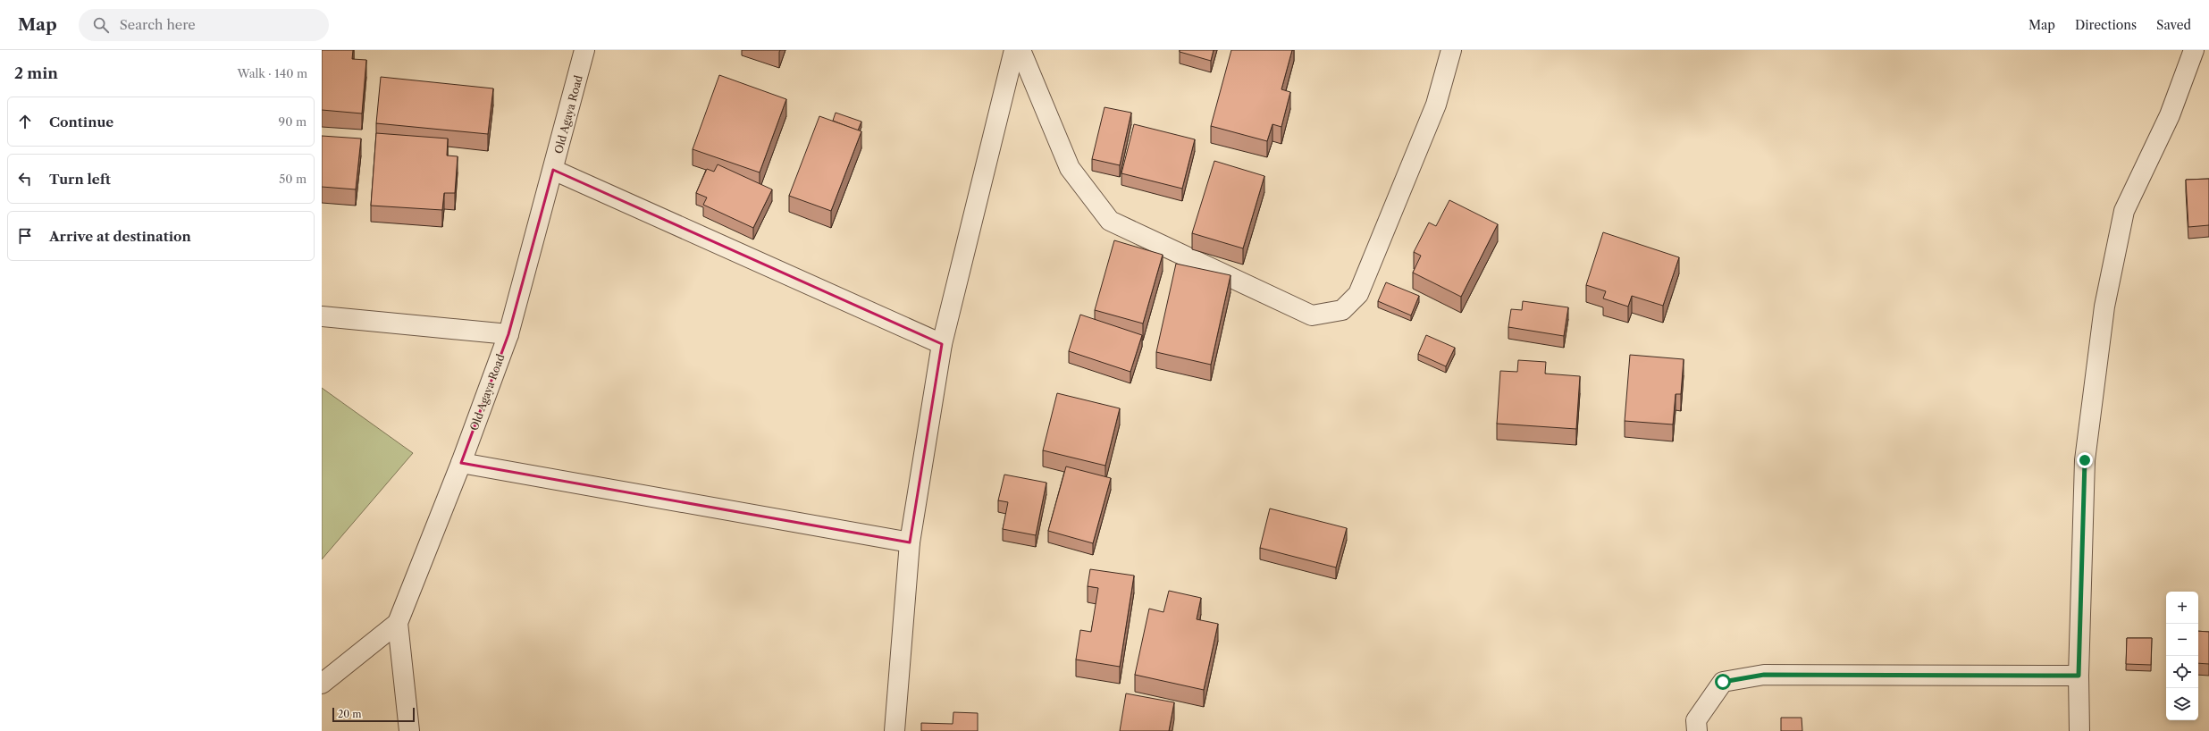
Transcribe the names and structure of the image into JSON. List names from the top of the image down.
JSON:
{
  "streets": {
    "street": ["Old Agaya Road"]
  },
  "scale_bar": "20 m",
  "page": {
    "header": "Map",
    "search": "Search here",
    "nav": ["Map", "Directions", "Saved"],
    "heading": ["2 min", "Walk · 140 m"],
    "list": [
      ["Continue", "90 m"],
      ["Turn left", "50 m"],
      "Arrive at destination"
    ],
    "map_buttons": ["+", "−"],
    "scale": "20 m"
  }
}
